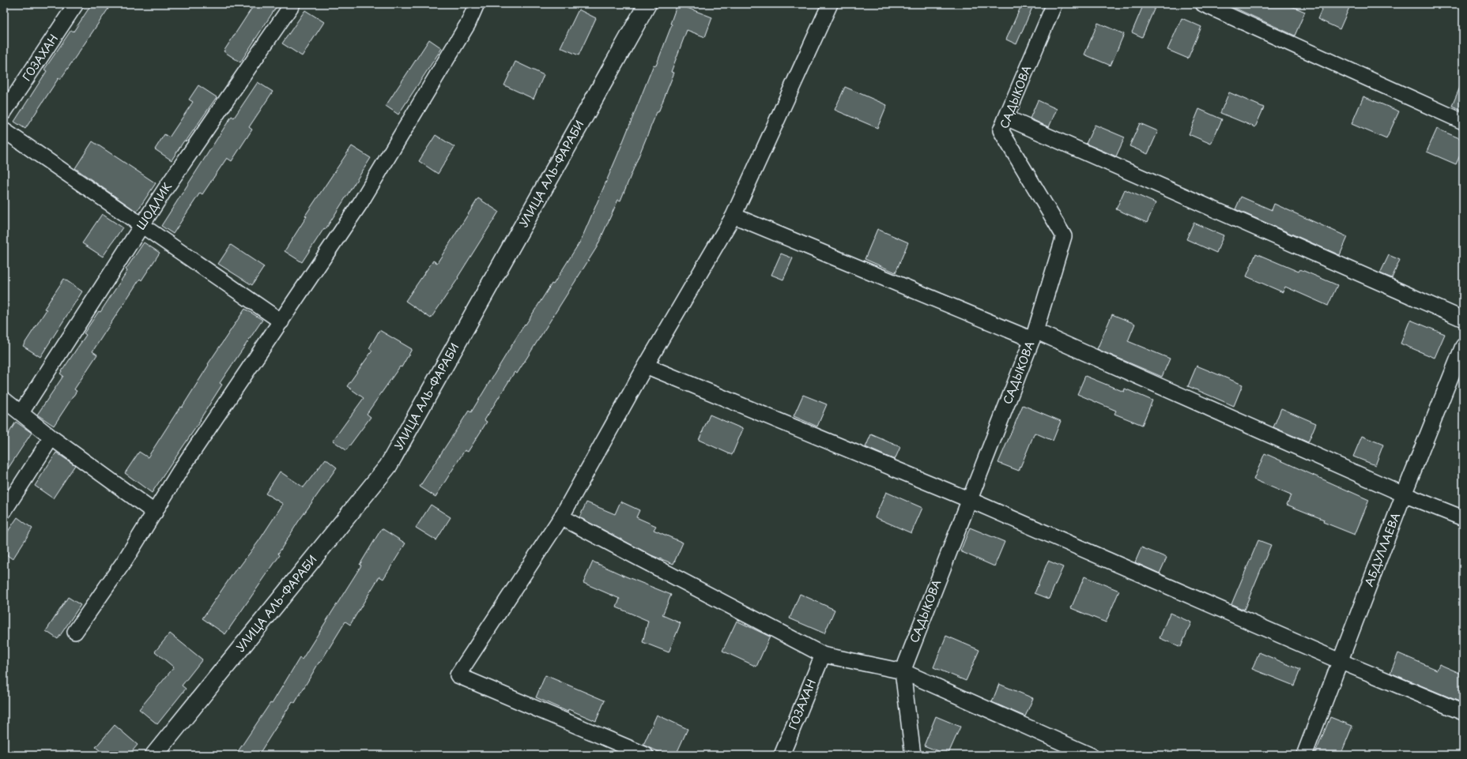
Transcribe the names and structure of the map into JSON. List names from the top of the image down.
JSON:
{
  "streets": {
    "main road": ["УЛИЦА АЛЬ-ФАРАБИ"],
    "street": [
      "ГОЗАХАН",
      "САДЫКОВА",
      "ШОДЛИК",
      "АБДУЛЛАЕВА"
    ]
  }
}
